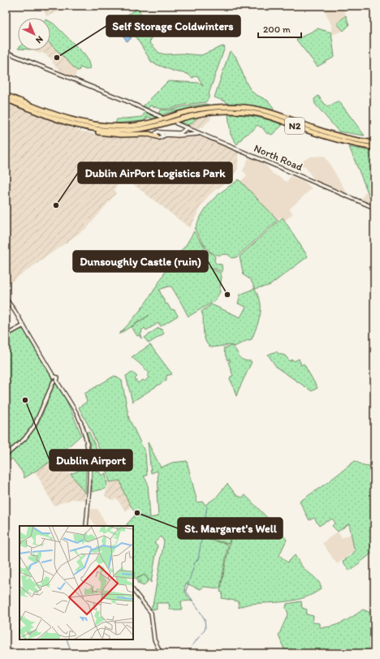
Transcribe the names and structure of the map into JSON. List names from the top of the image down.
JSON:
{
  "streets": {
    "highway": ["N2"],
    "main road": ["North Road"]
  },
  "places": [
    "Self Storage Coldwinters",
    "Dublin AirPort Logistics Park",
    "Dunsoughly Castle (ruin)",
    "Dublin Airport",
    "St. Margaret's Well"
  ],
  "scale_bar": "200 m",
  "north": "bottom right"
}
